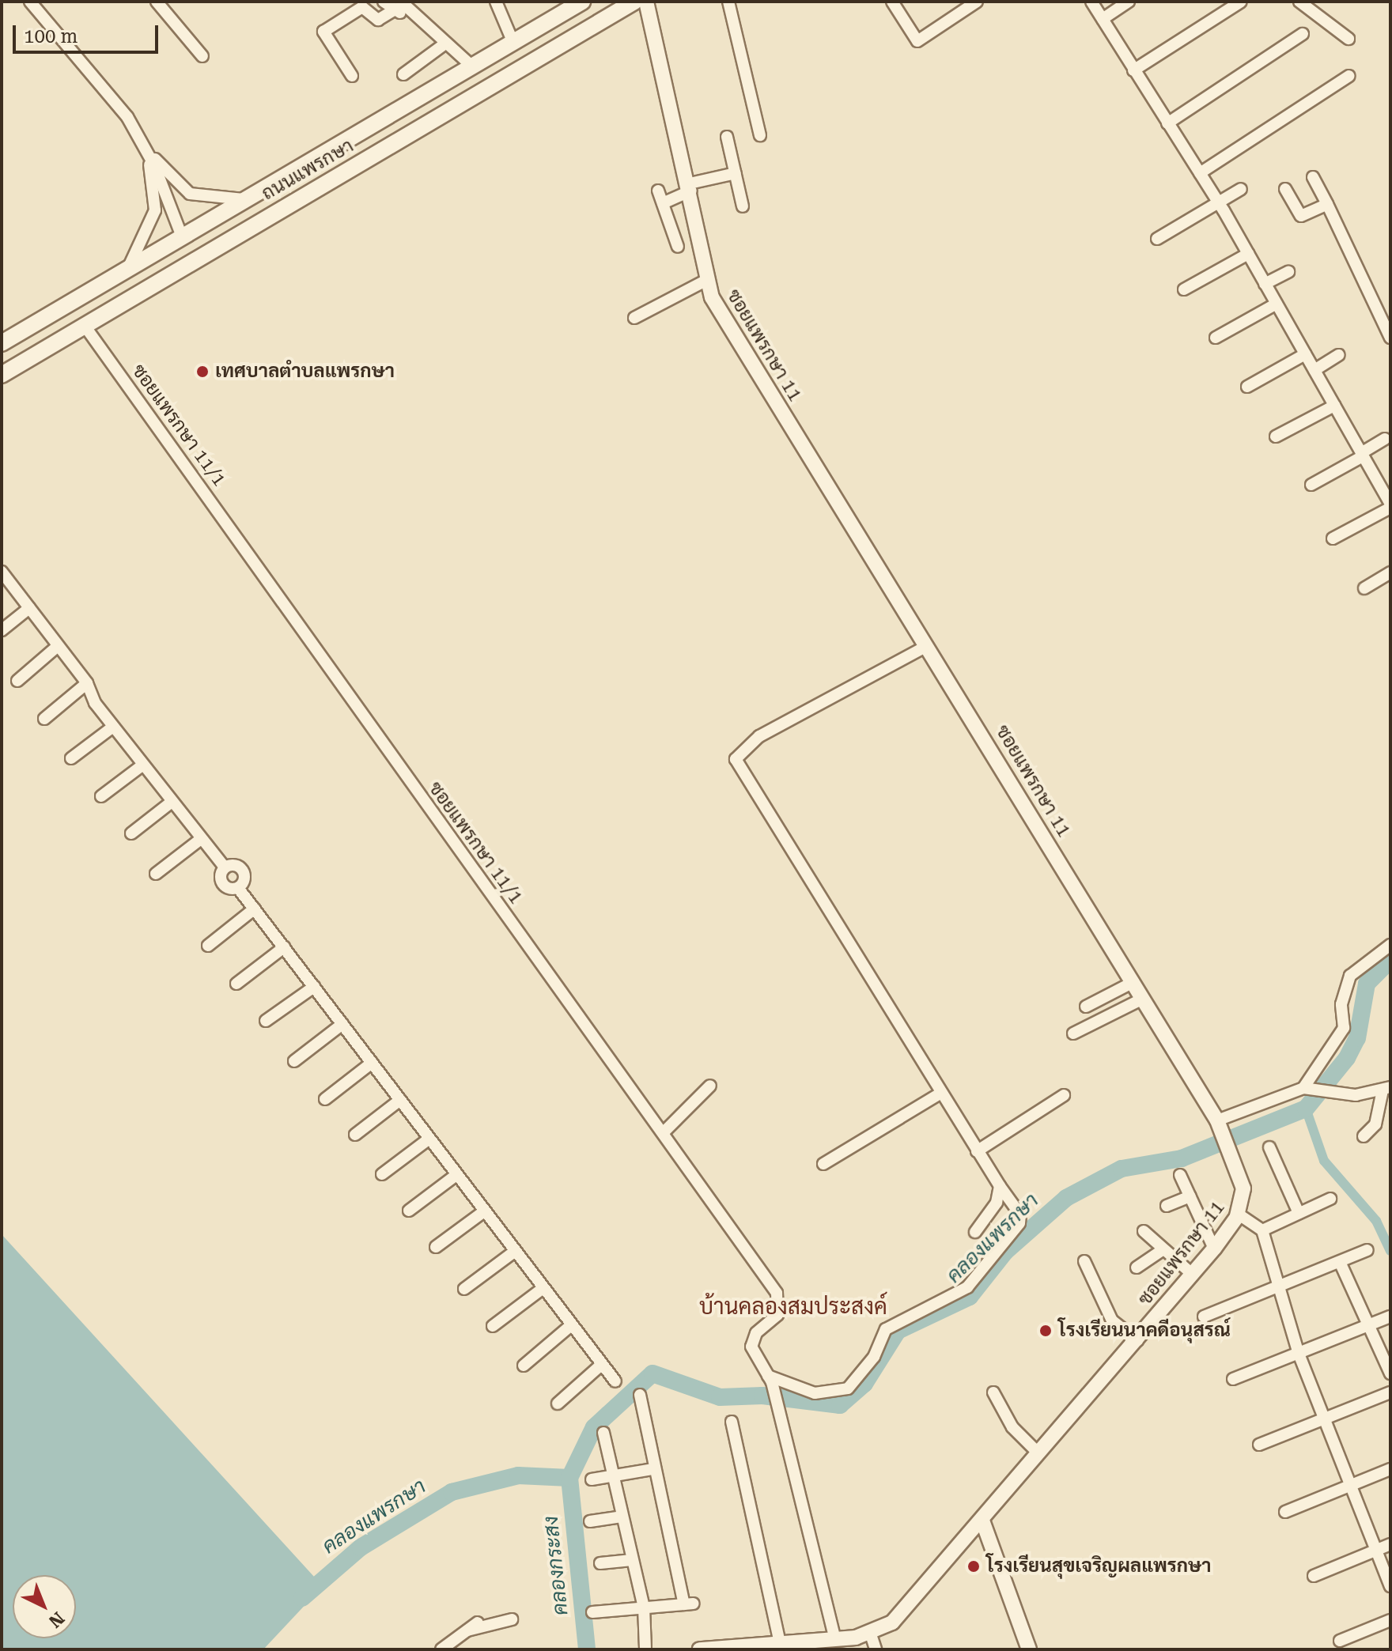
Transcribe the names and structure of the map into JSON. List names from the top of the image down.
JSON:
{
  "streets": {
    "main road": ["ถนนแพรกษา"],
    "street": ["ซอยแพรกษา 11", "ซอยแพรกษา 11/1"]
  },
  "crossings": [
    ["ถนนแพรกษา", "ซอยแพรกษา 11/1"]
  ],
  "districts": ["บ้านคลองสมประสงค์"],
  "water": ["คลองแพรกษา", "คลองกระสง"],
  "places": ["เทศบาลตำบลแพรกษา", "โรงเรียนนาคดีอนุสรณ์", "โรงเรียนสุขเจริญผลแพรกษา"],
  "scale_bar": "100 m",
  "north": "bottom right"
}
